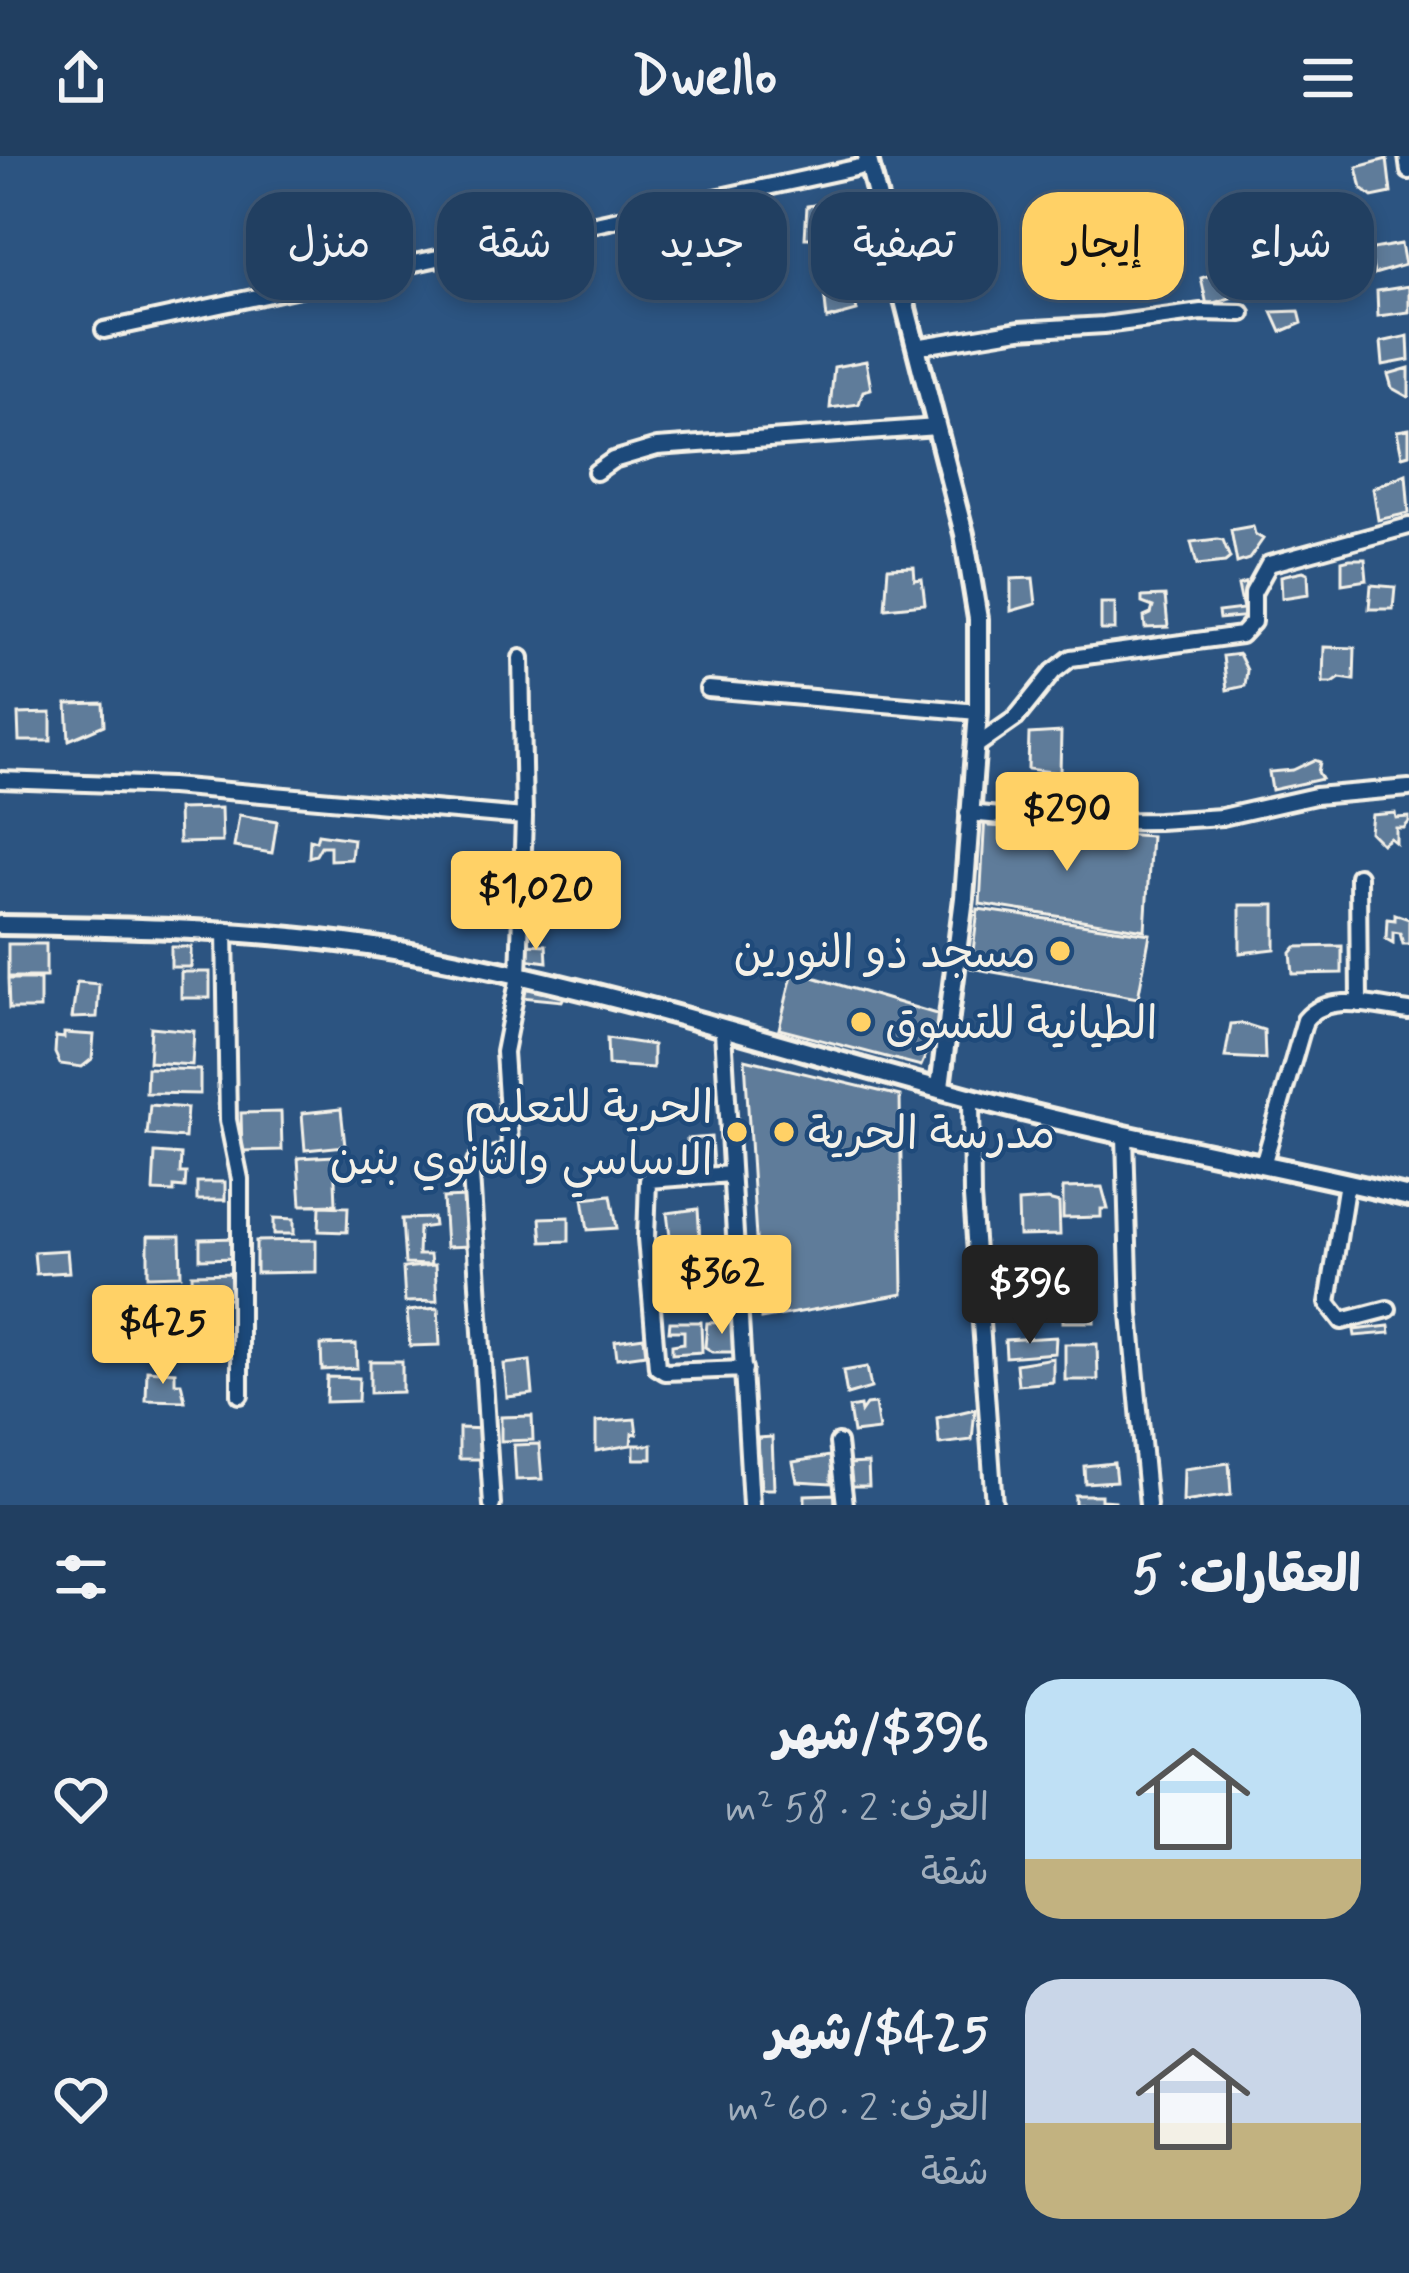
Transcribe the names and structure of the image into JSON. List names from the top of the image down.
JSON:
{
  "places": [
    "مسجد ذو النورين",
    "الطيانية للتسوق",
    "الحرية للتعليم الاساسي والثانوي بنين",
    "مدرسة الحرية"
  ],
  "page": {
    "header": "Dwello",
    "chip": [
      "شراء",
      "إيجار",
      "تصفية",
      "جديد",
      "شقة",
      "منزل"
    ],
    "price": [
      "$290",
      "$1,020",
      "$362",
      "$396",
      "$425"
    ],
    "heading": "العقارات: 5",
    "list": [
      {
        "name": "$396/شهر",
        "note": "الغرف: 2 · 58 m² · شقة"
      },
      {
        "name": "$425/شهر",
        "note": "الغرف: 2 · 60 m² · شقة"
      }
    ]
  }
}
